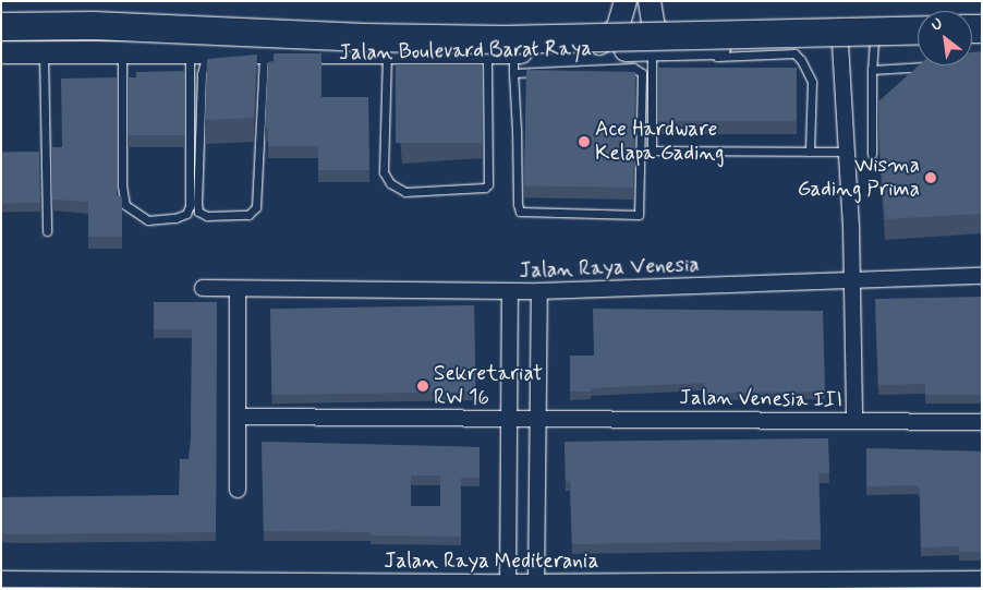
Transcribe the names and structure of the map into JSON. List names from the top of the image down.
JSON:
{
  "streets": {
    "main road": ["Jalan Boulevard Barat Raya"],
    "street": ["Jalan Raya Venesia", "Jalan Venesia III", "Jalan Raya Mediterania"]
  },
  "places": ["Ace Hardware Kelapa Gading", "Wisma Gading Prima", "Sekretariat RW 16"],
  "north": "top left"
}
